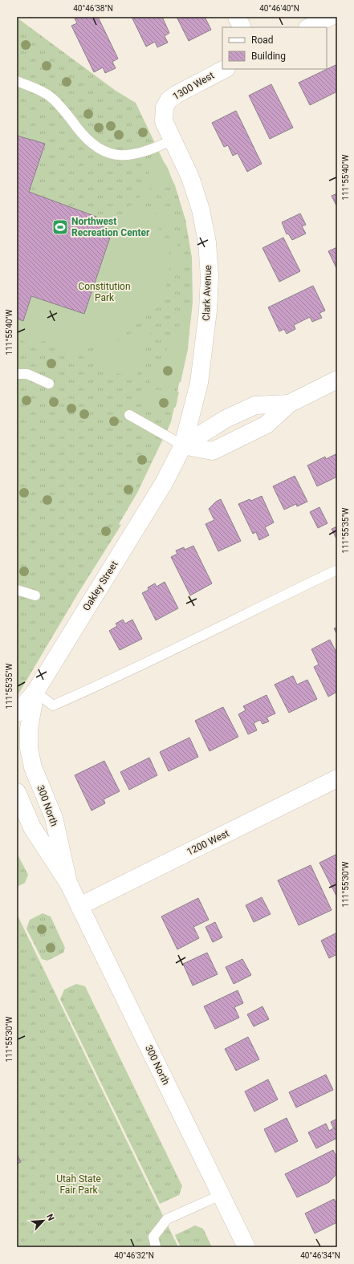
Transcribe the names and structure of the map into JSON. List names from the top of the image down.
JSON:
{
  "streets": {
    "street": [
      "1300 West",
      "Clark Avenue",
      "Oakley Street",
      "300 North",
      "1200 West"
    ]
  },
  "crossings": [
    ["1300 West", "Clark Avenue"],
    ["Clark Avenue", "Oakley Street"],
    ["Oakley Street", "300 North"],
    ["300 North", "1200 West"]
  ],
  "parks": ["Constitution Park", "Utah State Fair Park"],
  "places": {
    "sports": ["Northwest Recreation Center"]
  },
  "legend": ["Road", "Building"],
  "north": "top right",
  "coordinates": [
    "40°46'38\"N",
    "40°46'40\"N",
    "111°55'40\"W",
    "111°55'35\"W",
    "111°55'30\"W",
    "40°46'32\"N",
    "40°46'34\"N"
  ]
}
